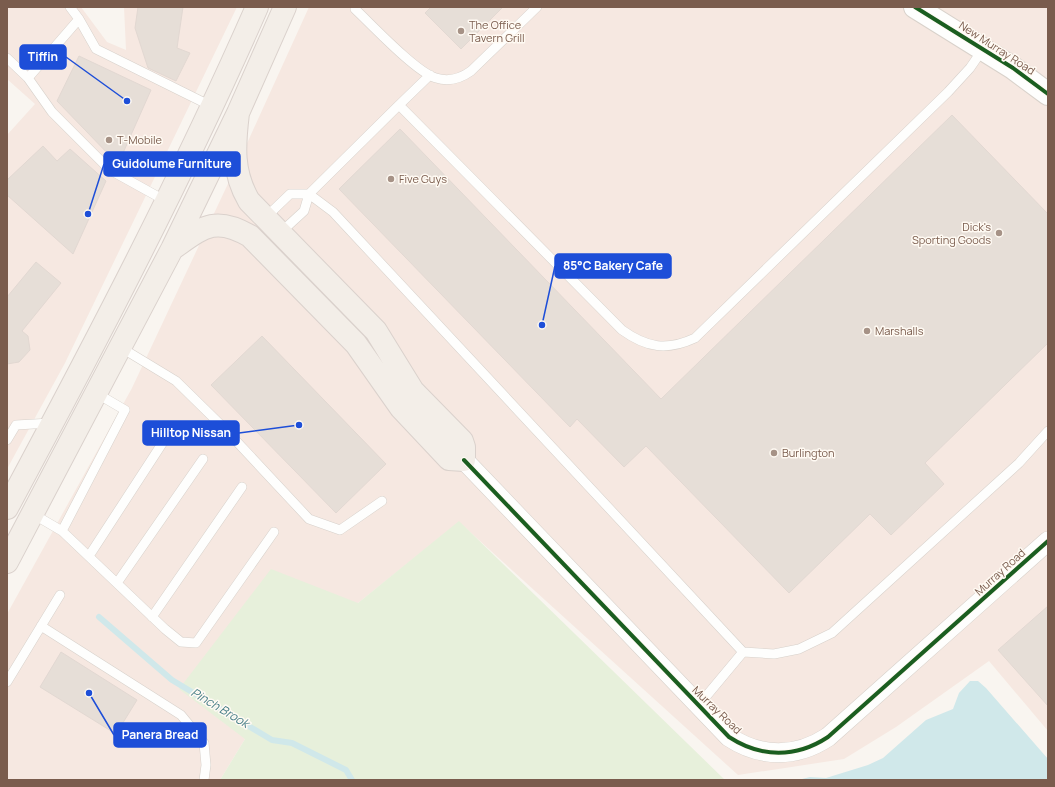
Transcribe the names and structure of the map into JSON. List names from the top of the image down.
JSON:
{
  "streets": {
    "street": ["New Murray Road", "Murray Road"]
  },
  "water": ["Pinch Brook"],
  "places": [
    "The Office Tavern Grill",
    "Tiffin",
    "T-Mobile",
    "Five Guys",
    "Guidolume Furniture",
    "Dick's Sporting Goods",
    "85°C Bakery Cafe",
    "Marshalls",
    "Hilltop Nissan",
    "Burlington",
    "Panera Bread"
  ]
}
